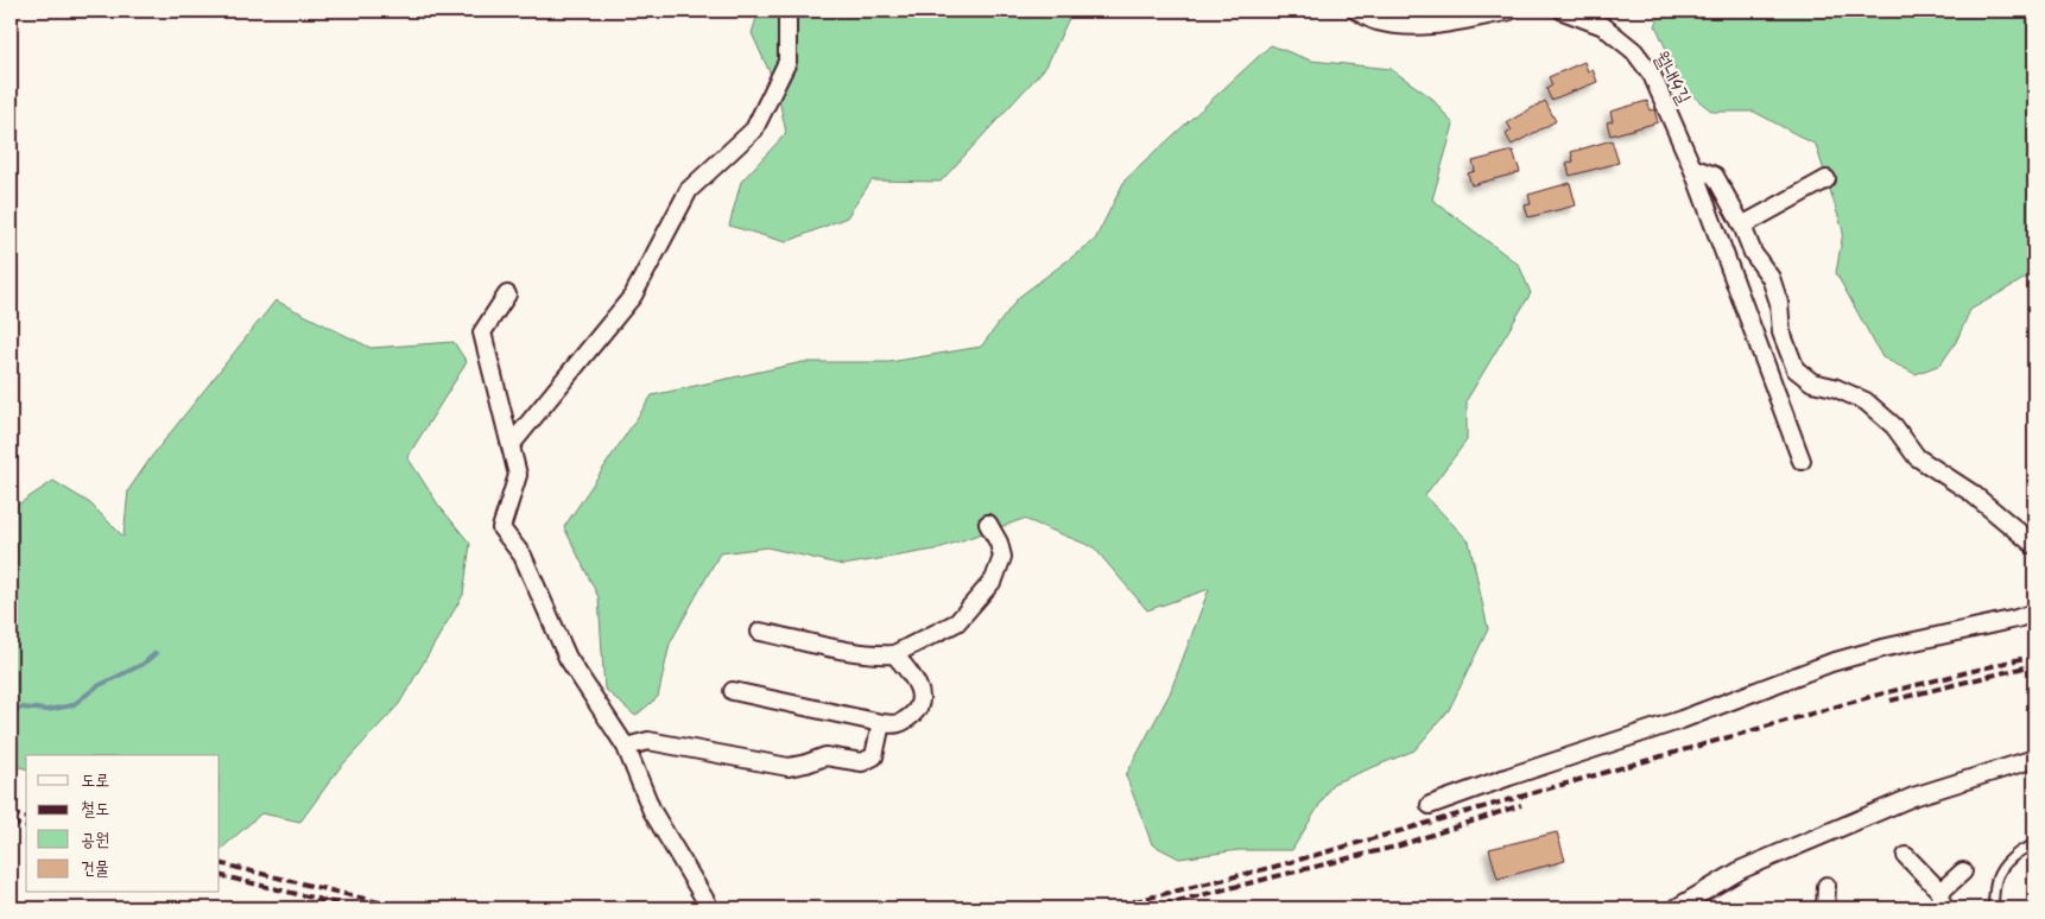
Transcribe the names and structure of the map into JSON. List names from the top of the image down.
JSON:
{
  "streets": {
    "street": ["월내4길"]
  },
  "legend": [
    "도로",
    "철도",
    "공원",
    "건물"
  ]
}
